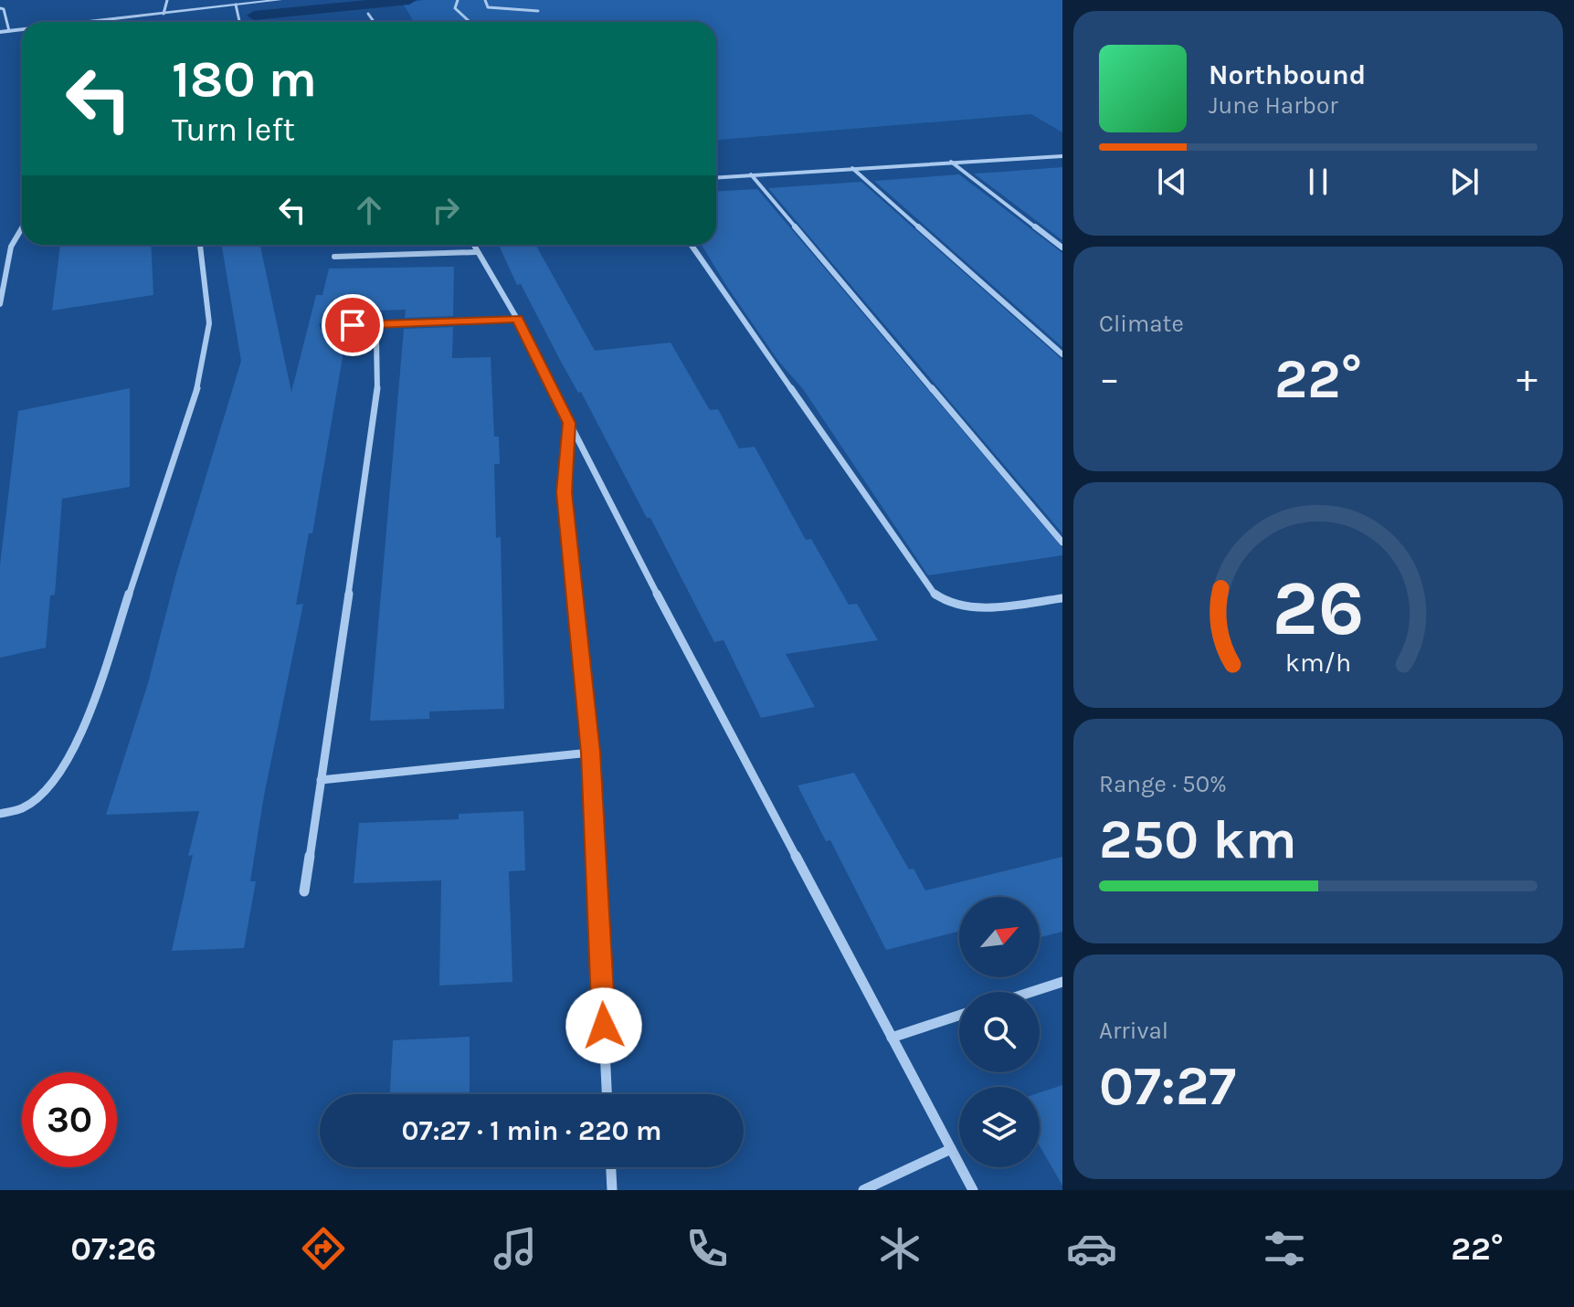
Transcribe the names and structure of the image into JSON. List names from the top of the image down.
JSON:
{
  "north": "top right",
  "page": {
    "turn": ["180 m", "Turn left"],
    "song": ["Northbound", "June Harbor"],
    "tile": [
      "Climate",
      ["Range · 50%", "250 km"],
      ["Arrival", "07:27"]
    ],
    "heat": ["−", "22°", "+"],
    "limit": "30",
    "trip": "07:27 · 1 min · 220 m",
    "tabs": ["07:26", "22°"],
    "gauge": ["26", "km/h"]
  }
}
